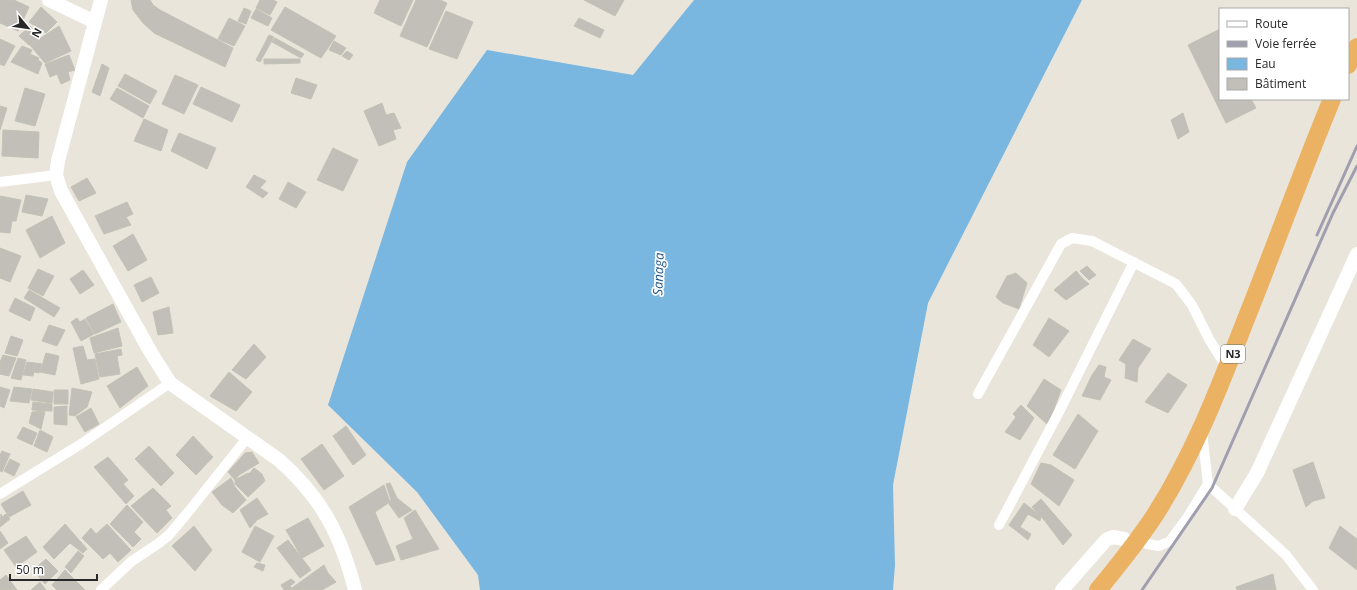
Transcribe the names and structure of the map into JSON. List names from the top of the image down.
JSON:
{
  "streets": {
    "highway": ["N3"]
  },
  "water": ["Sanaga"],
  "legend": [
    "Route",
    "Voie ferrée",
    "Eau",
    "Bâtiment"
  ],
  "scale_bar": "50 m",
  "north": "bottom right"
}
